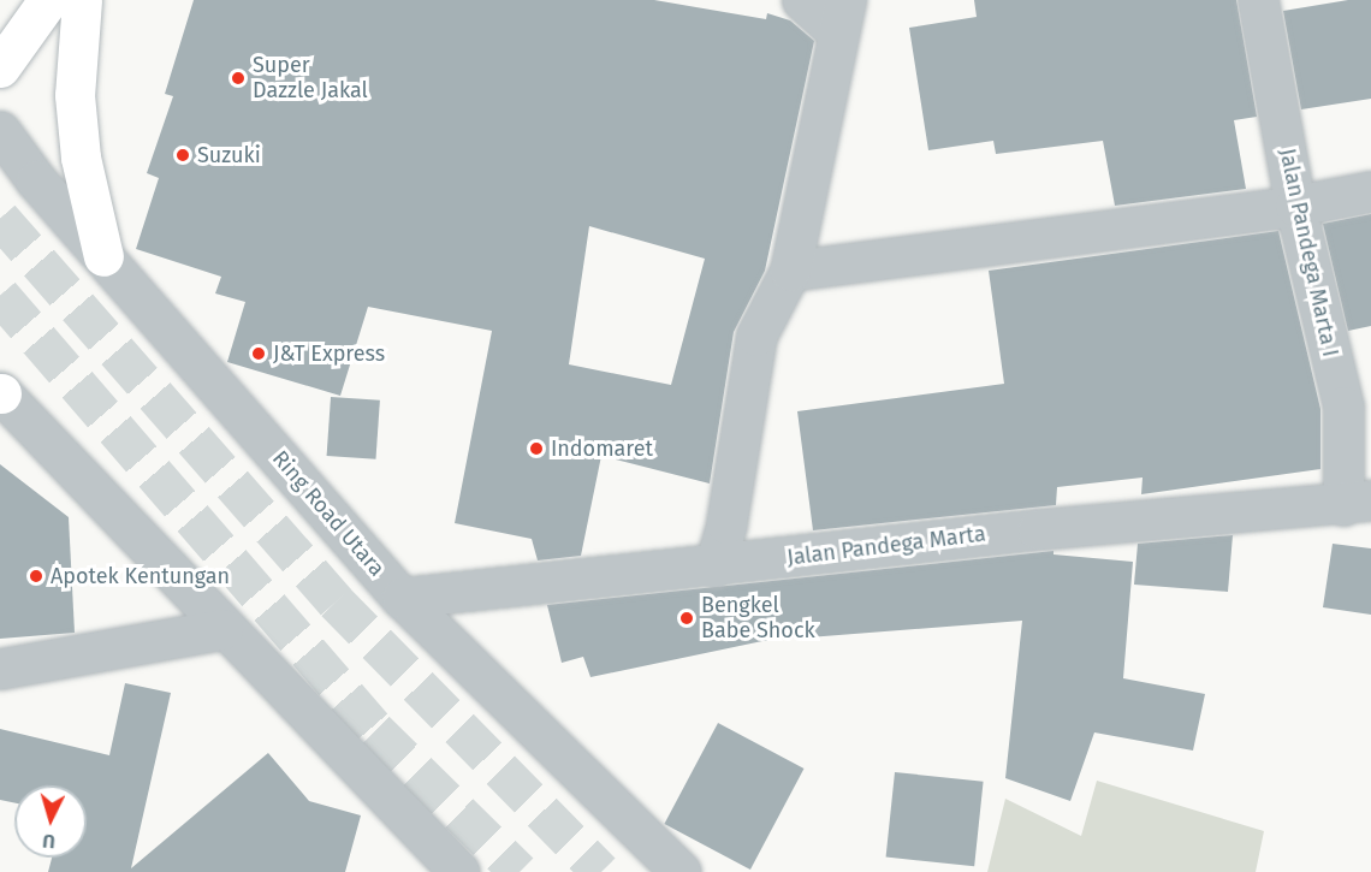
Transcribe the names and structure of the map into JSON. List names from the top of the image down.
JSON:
{
  "streets": {
    "street": ["Jalan Pandega Marta I", "Ring Road Utara", "Jalan Pandega Marta"]
  },
  "crossings": [
    ["Jalan Pandega Marta I", "Jalan Pandega Marta"],
    ["Ring Road Utara", "Jalan Pandega Marta"]
  ],
  "places": [
    "Super Dazzle Jakal",
    "Suzuki",
    "J&T Express",
    "Indomaret",
    "Apotek Kentungan",
    "Bengkel Babe Shock"
  ],
  "north": "bottom"
}
